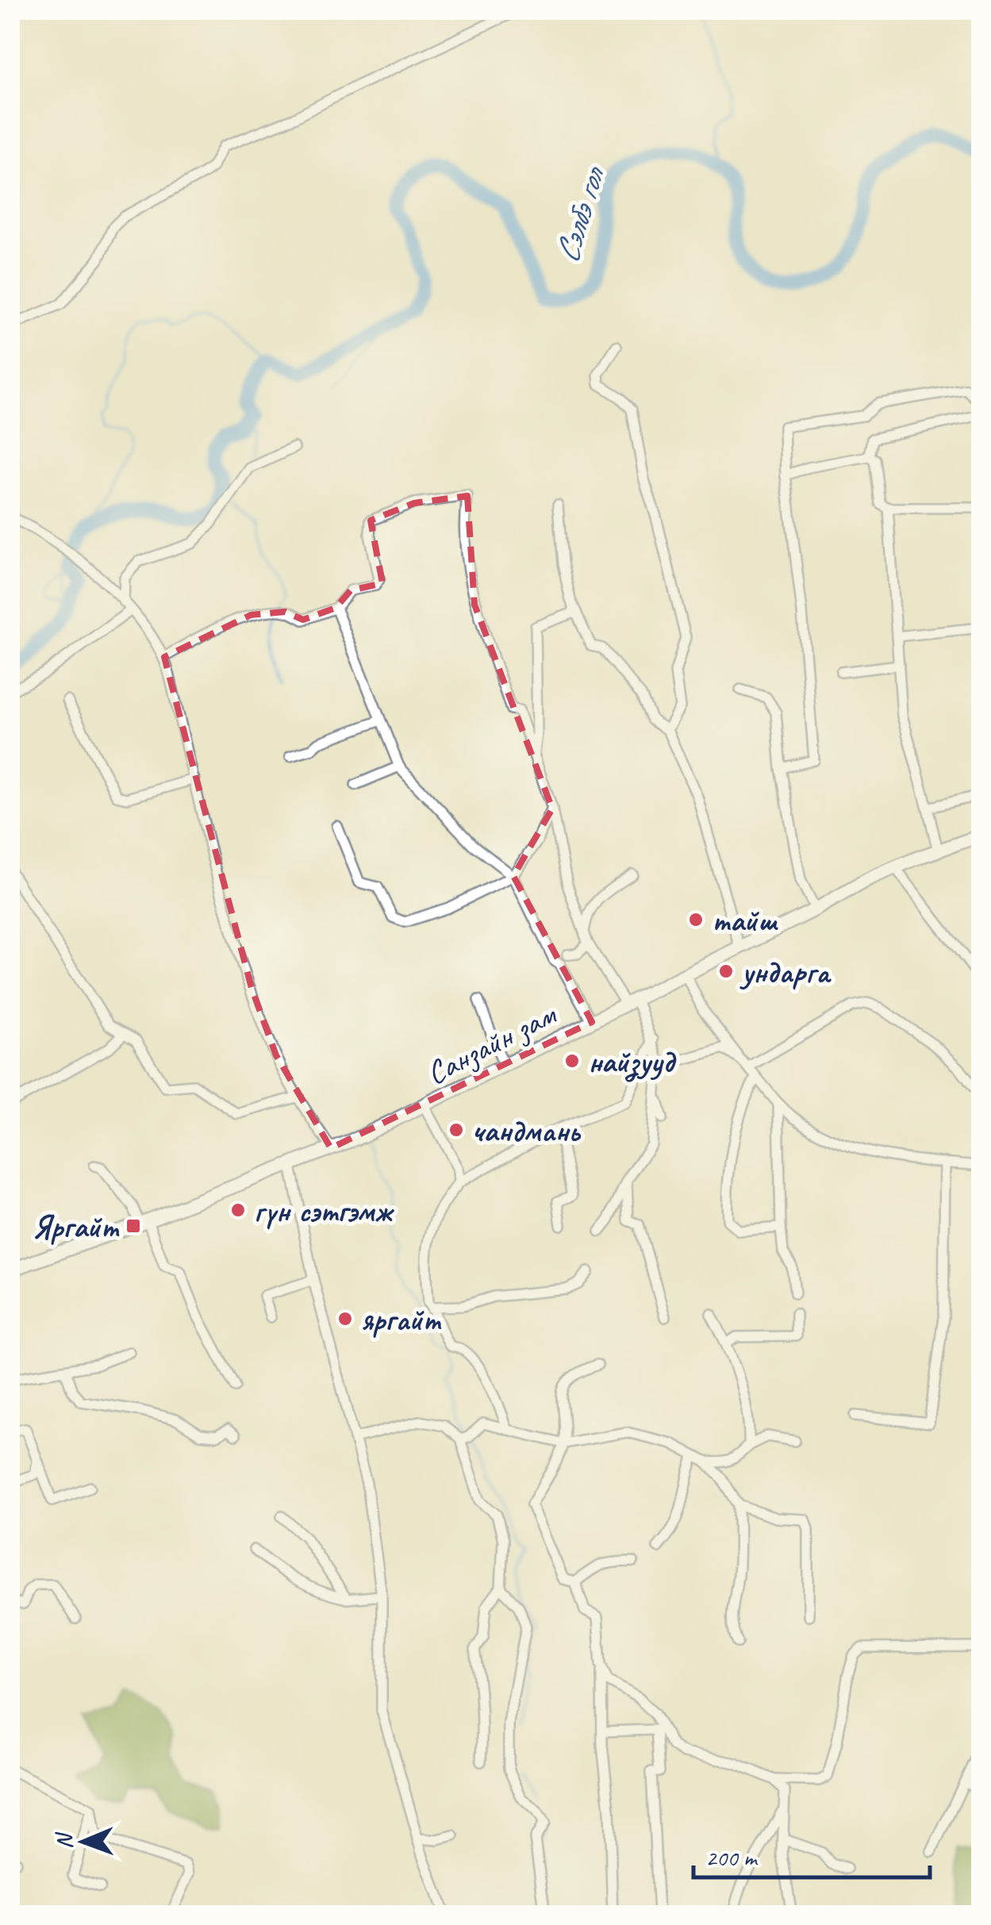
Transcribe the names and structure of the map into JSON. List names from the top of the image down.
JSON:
{
  "streets": {
    "main road": ["Санзайн зам"]
  },
  "water": ["Сэлбэ гол"],
  "places": {
    "other": [
      "тайш",
      "ундарга",
      "найзууд",
      "чандмань",
      "гүн сэтгэмж",
      "яргайт"
    ],
    "transit": ["Яргайт"]
  },
  "scale_bar": "200 m",
  "north": "left"
}
